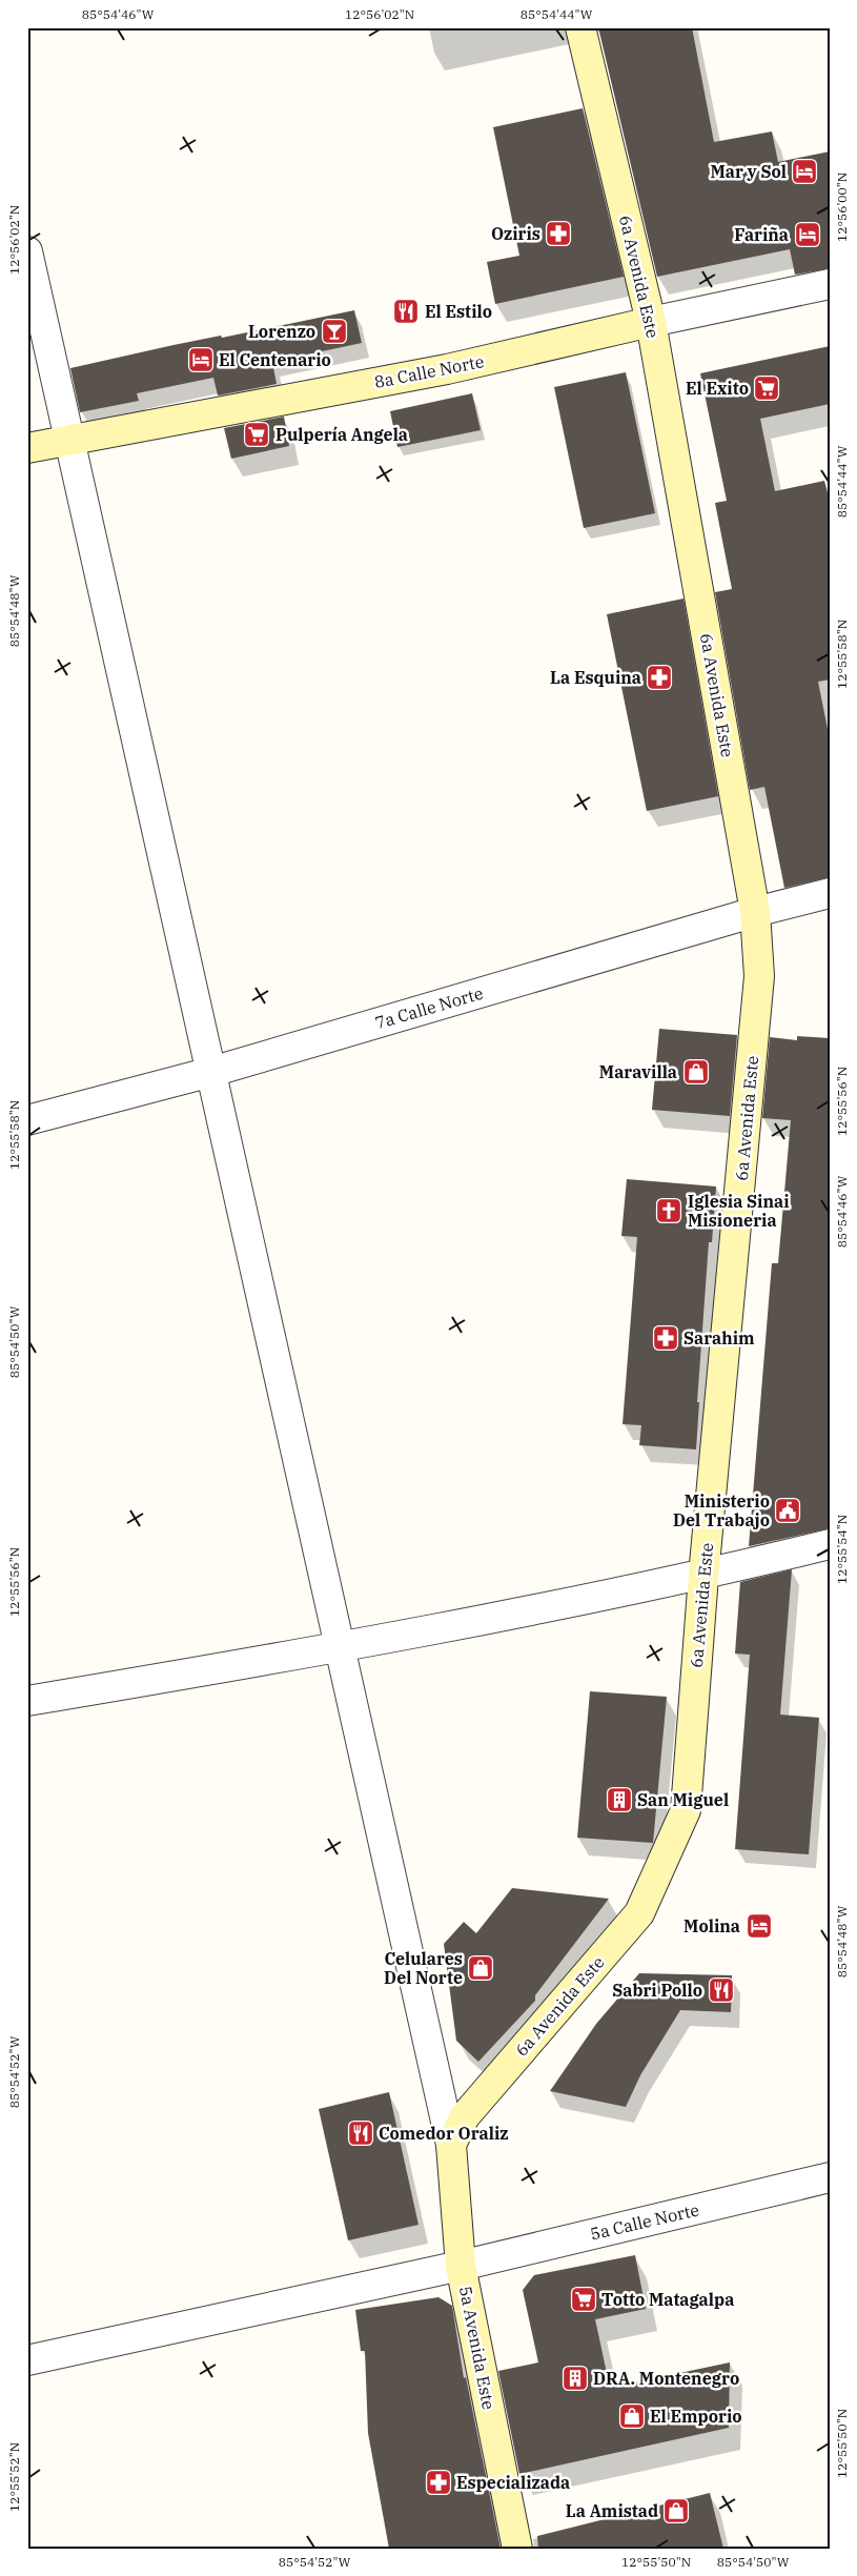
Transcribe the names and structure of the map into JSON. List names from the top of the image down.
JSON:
{
  "streets": {
    "street": [
      "6a Avenida Este",
      "8a Calle Norte",
      "7a Calle Norte",
      "5a Calle Norte",
      "5a Avenida Este"
    ]
  },
  "crossings": [
    ["6a Avenida Este", "8a Calle Norte"],
    ["6a Avenida Este", "7a Calle Norte"],
    ["6a Avenida Este", "5a Avenida Este"],
    ["5a Calle Norte", "5a Avenida Este"]
  ],
  "places": {
    "hotel": [
      "Mar y Sol",
      "Fariña",
      "El Centenario",
      "Molina"
    ],
    "pharmacy": [
      "Oziris",
      "La Esquina",
      "Sarahim",
      "Especializada"
    ],
    "restaurant": ["El Estilo", "Sabri Pollo", "Comedor Oraliz"],
    "bar": ["Lorenzo"],
    "supermarket": ["El Exito", "Pulpería Angela", "Totto Matagalpa"],
    "shop": [
      "Maravilla",
      "Celulares Del Norte",
      "El Emporio",
      "La Amistad"
    ],
    "church": ["Iglesia Sinai Misioneria"],
    "public building": ["Ministerio Del Trabajo"],
    "building": ["San Miguel", "DRA. Montenegro"]
  },
  "coordinates": [
    "85°54'46\"W",
    "12°56'02\"N",
    "85°54'44\"W",
    "12°56'00\"N",
    "85°54'48\"W",
    "12°55'58\"N",
    "12°55'56\"N",
    "85°54'50\"W",
    "12°55'54\"N",
    "85°54'52\"W",
    "12°55'50\"N",
    "12°55'52\"N"
  ]
}
